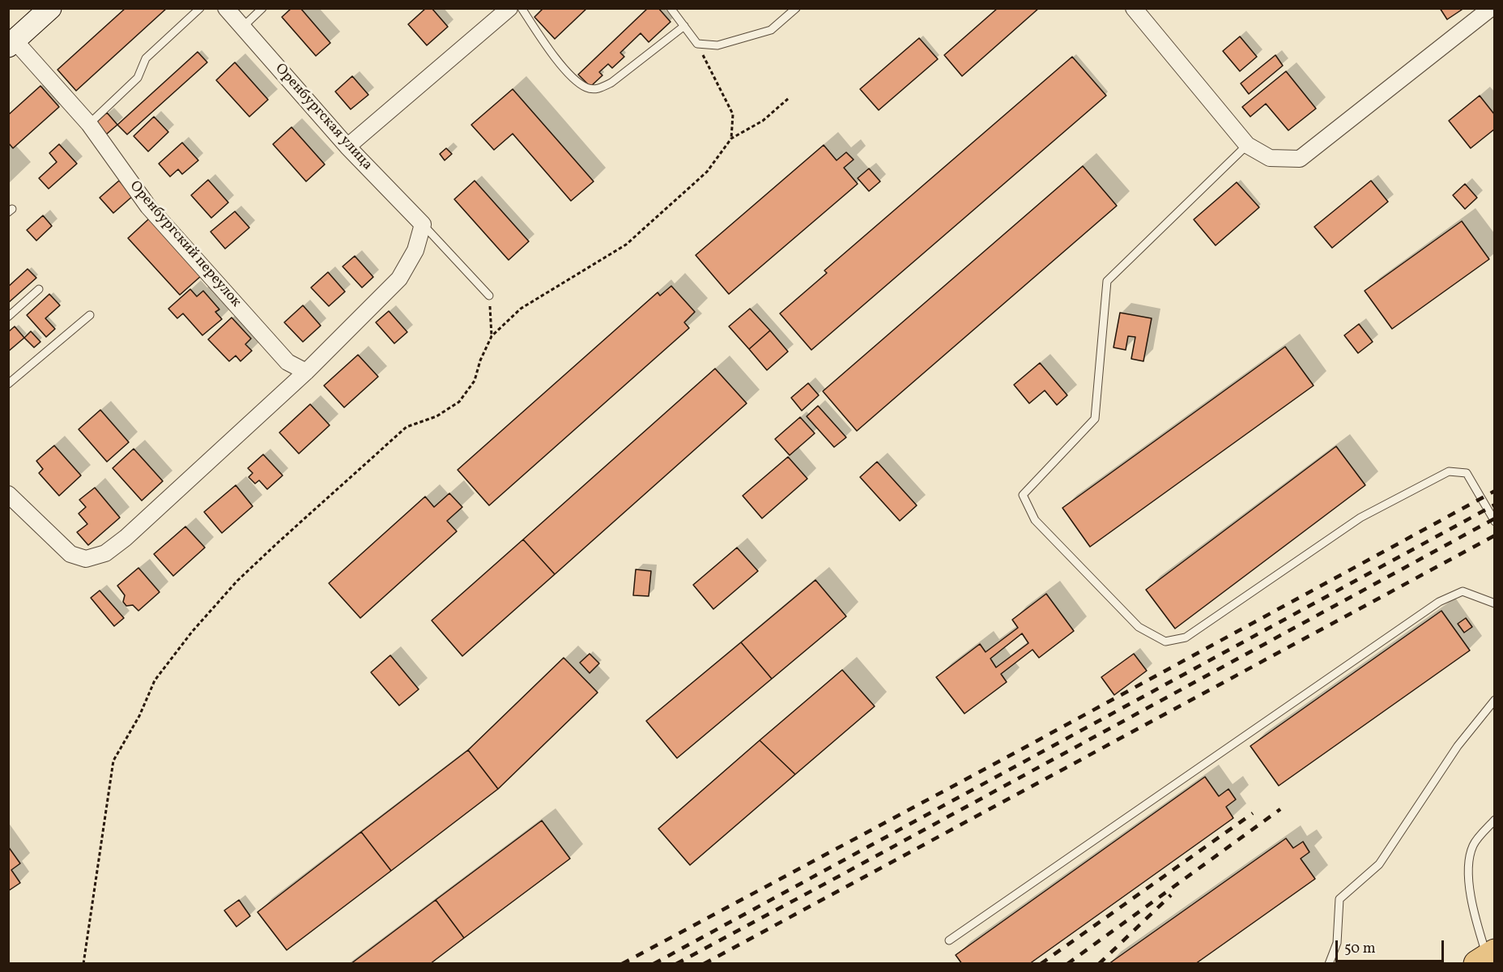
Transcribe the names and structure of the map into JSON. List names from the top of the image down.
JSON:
{
  "streets": {
    "street": ["Оренбургская улица", "Оренбургский переулок"]
  },
  "scale_bar": "50 m"
}
